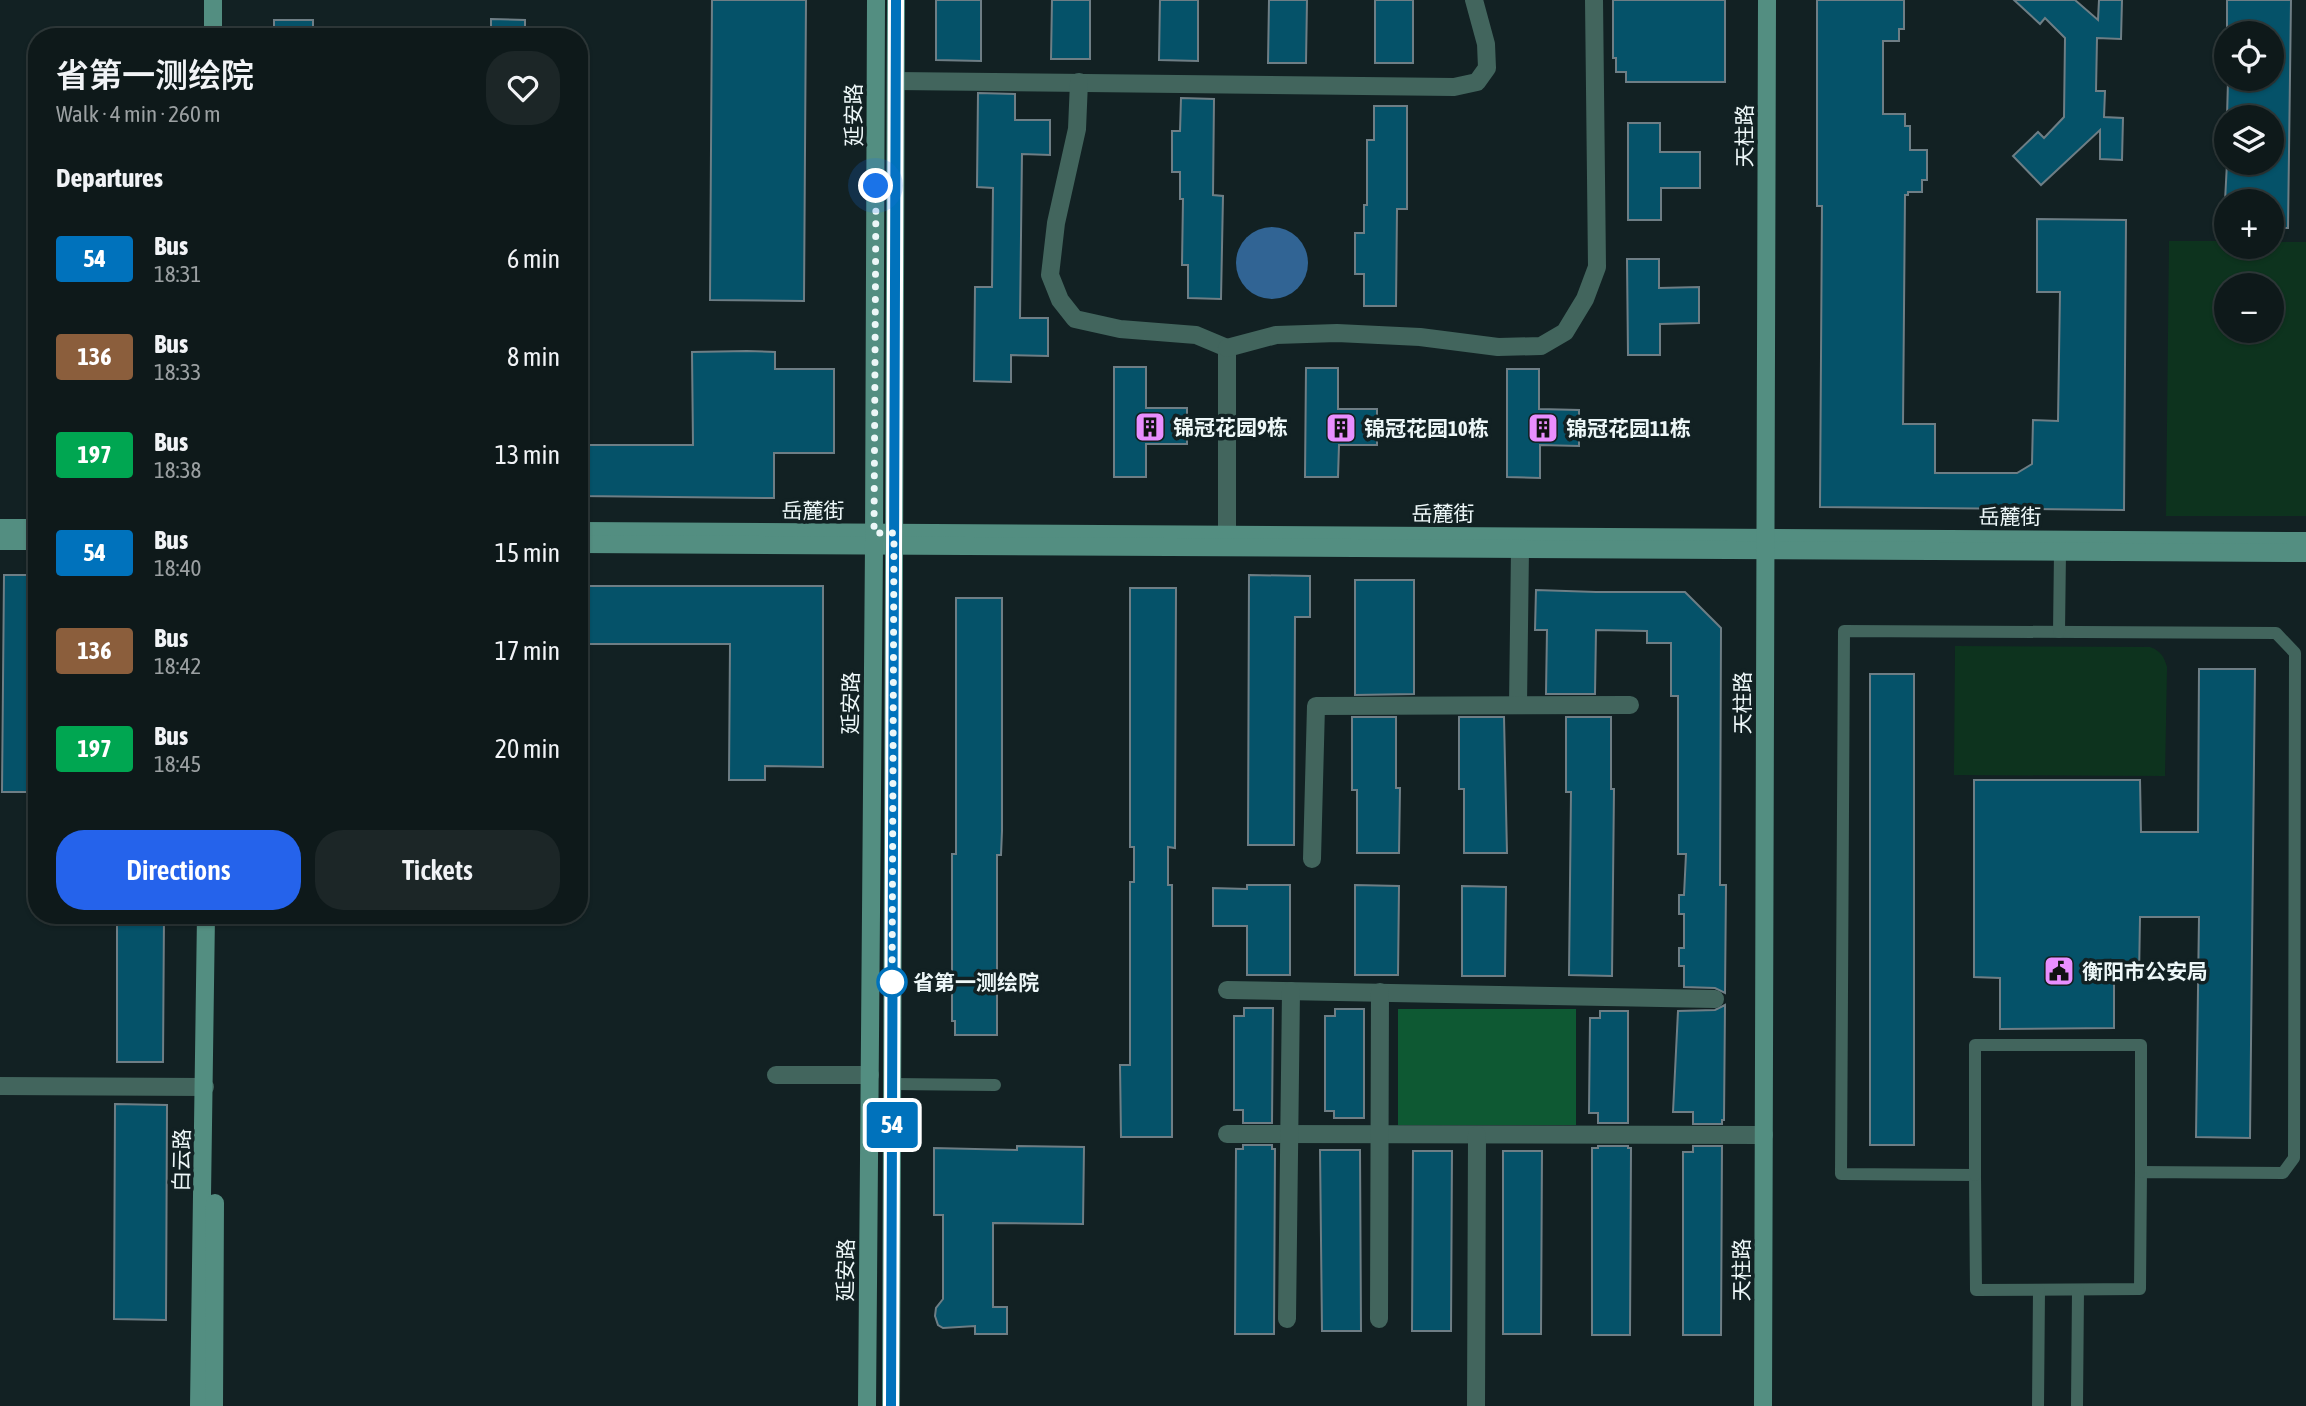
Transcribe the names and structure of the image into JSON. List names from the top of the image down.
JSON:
{
  "streets": {
    "street": [
      "延安路",
      "天柱路",
      "岳麓街",
      "白云路"
    ]
  },
  "crossings": [
    ["延安路", "岳麓街"],
    ["天柱路", "岳麓街"]
  ],
  "places": {
    "building": ["锦冠花园9栋", "锦冠花园10栋", "锦冠花园11栋"],
    "public building": ["衡阳市公安局"],
    "other": ["省第一测绘院"]
  },
  "lines": ["bus line 54"],
  "page": {
    "on_map": "54",
    "map_buttons": ["+", "−"],
    "heading": [
      ["省第一测绘院", "Walk · 4 min · 260 m"],
      "Departures"
    ],
    "list": [
      {
        "mark": "54",
        "name": "Bus",
        "note": "18:31",
        "value": "6 min"
      },
      {
        "mark": "136",
        "name": "Bus",
        "note": "18:33",
        "value": "8 min"
      },
      {
        "mark": "197",
        "name": "Bus",
        "note": "18:38",
        "value": "13 min"
      },
      {
        "mark": "54",
        "name": "Bus",
        "note": "18:40",
        "value": "15 min"
      },
      {
        "mark": "136",
        "name": "Bus",
        "note": "18:42",
        "value": "17 min"
      },
      {
        "mark": "197",
        "name": "Bus",
        "note": "18:45",
        "value": "20 min"
      }
    ],
    "buttons": ["Directions", "Tickets"]
  }
}
